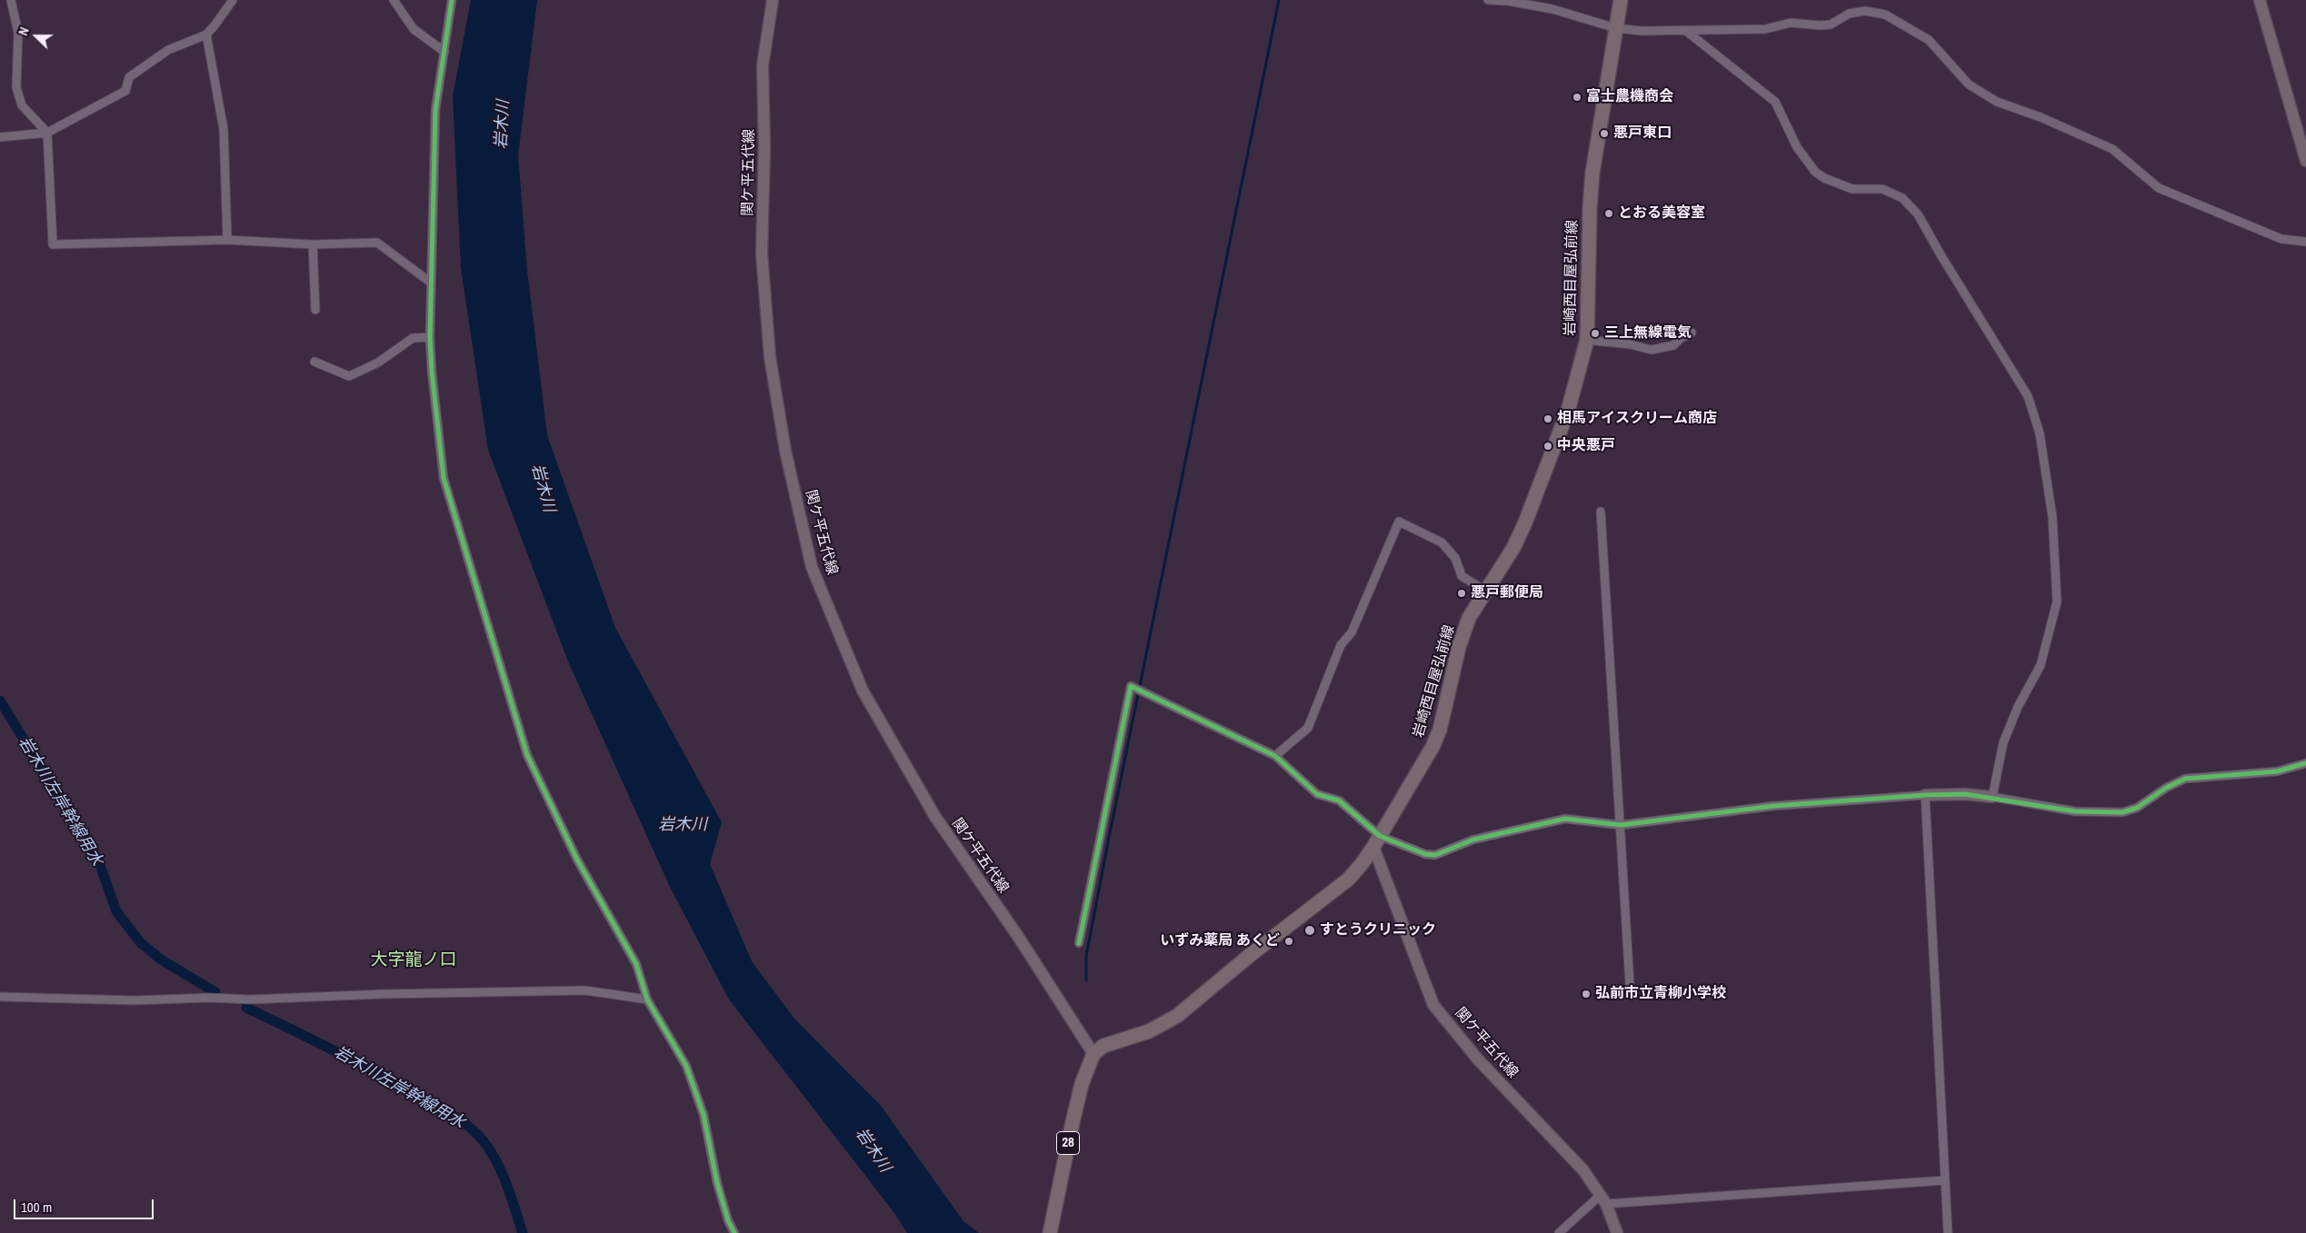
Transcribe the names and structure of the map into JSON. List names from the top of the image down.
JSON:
{
  "streets": {
    "main road": ["関ケ平五代線", "岩崎西目屋弘前線", "28"]
  },
  "crossings": [
    ["関ケ平五代線", "岩崎西目屋弘前線"],
    ["関ケ平五代線", "28"],
    ["岩崎西目屋弘前線", "28"]
  ],
  "districts": ["大字龍ノ口"],
  "water": ["岩木川", "岩木川左岸幹線用水"],
  "places": [
    "富士農機商会",
    "悪戸東口",
    "とおる美容室",
    "三上無線電気",
    "相馬アイスクリーム商店",
    "中央悪戸",
    "悪戸郵便局",
    "すとうクリニック",
    "いずみ薬局 あくど",
    "弘前市立青柳小学校"
  ],
  "scale_bar": "100 m",
  "north": "left"
}
